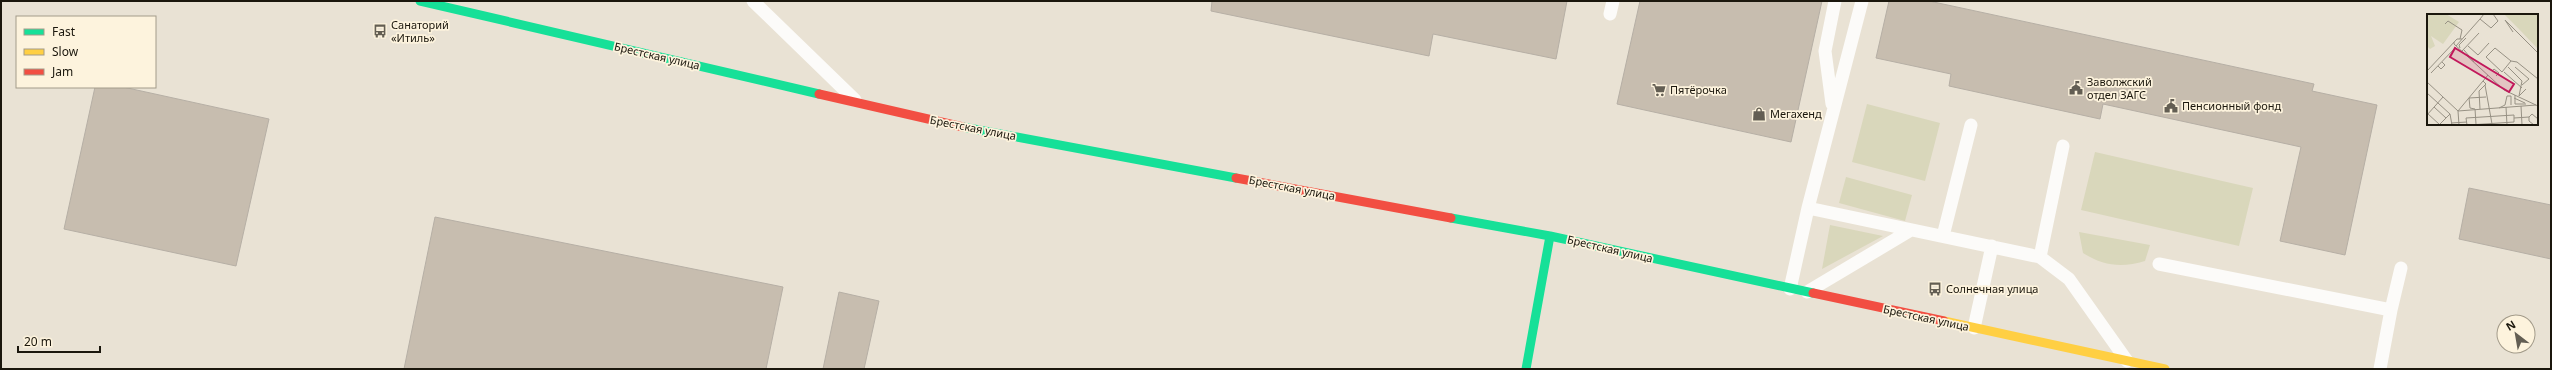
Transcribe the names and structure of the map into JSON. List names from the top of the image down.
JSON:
{
  "streets": {
    "street": ["Брестская улица"]
  },
  "places": {
    "bus stop": ["Санаторий «Итиль»", "Солнечная улица"],
    "public building": ["Заволжский отдел ЗАГС", "Пенсионный фонд"],
    "supermarket": ["Пятёрочка"],
    "shop": ["Мегахенд"]
  },
  "legend": ["Fast", "Slow", "Jam"],
  "scale_bar": "20 m",
  "north": "top left"
}
